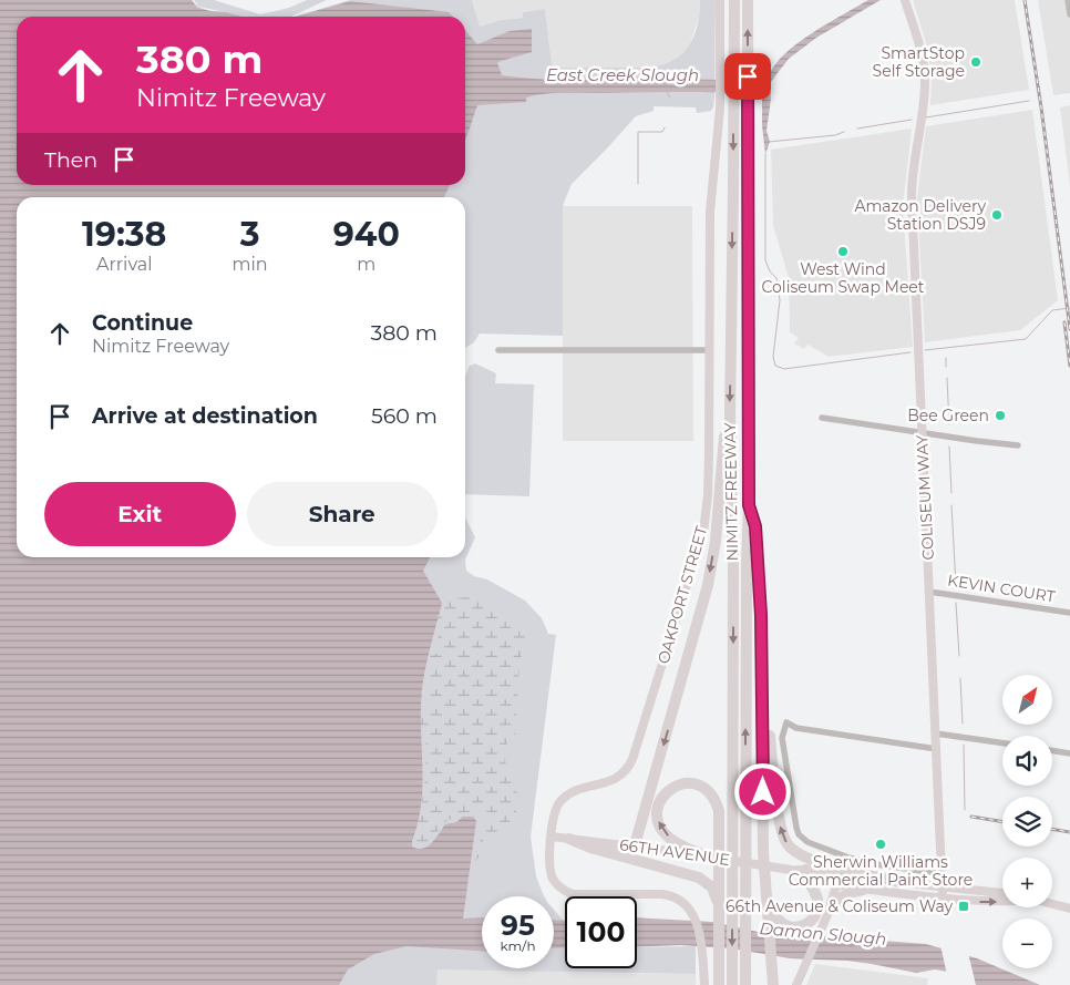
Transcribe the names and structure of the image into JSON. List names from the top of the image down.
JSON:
{
  "streets": {
    "highway": ["NIMITZ FREEWAY"],
    "street": [
      "COLISEUM WAY",
      "KEVIN COURT",
      "OAKPORT STREET",
      "66TH AVENUE"
    ]
  },
  "crossings": [
    ["COLISEUM WAY", "KEVIN COURT"],
    ["COLISEUM WAY", "66TH AVENUE"],
    ["OAKPORT STREET", "66TH AVENUE"]
  ],
  "water": ["East Creek Slough", "Damon Slough"],
  "places": {
    "other": [
      "SmartStop Self Storage",
      "Amazon Delivery Station DSJ9",
      "West Wind Coliseum Swap Meet",
      "Bee Green",
      "Sherwin Williams Commercial Paint Store"
    ],
    "transit": ["66th Avenue & Coliseum Way"]
  },
  "north": "top right",
  "page": {
    "turn": ["380 m", "Nimitz Freeway"],
    "then": "Then",
    "eta": [
      "19:38",
      "Arrival",
      "3",
      "min",
      "940",
      "m"
    ],
    "list": [
      {
        "name": "Continue",
        "note": "Nimitz Freeway",
        "value": "380 m"
      },
      {
        "name": "Arrive at destination",
        "value": "560 m"
      }
    ],
    "buttons": ["Exit", "Share"],
    "map_buttons": ["+", "−"],
    "speed": "95 km/h",
    "limit": "100"
  }
}
